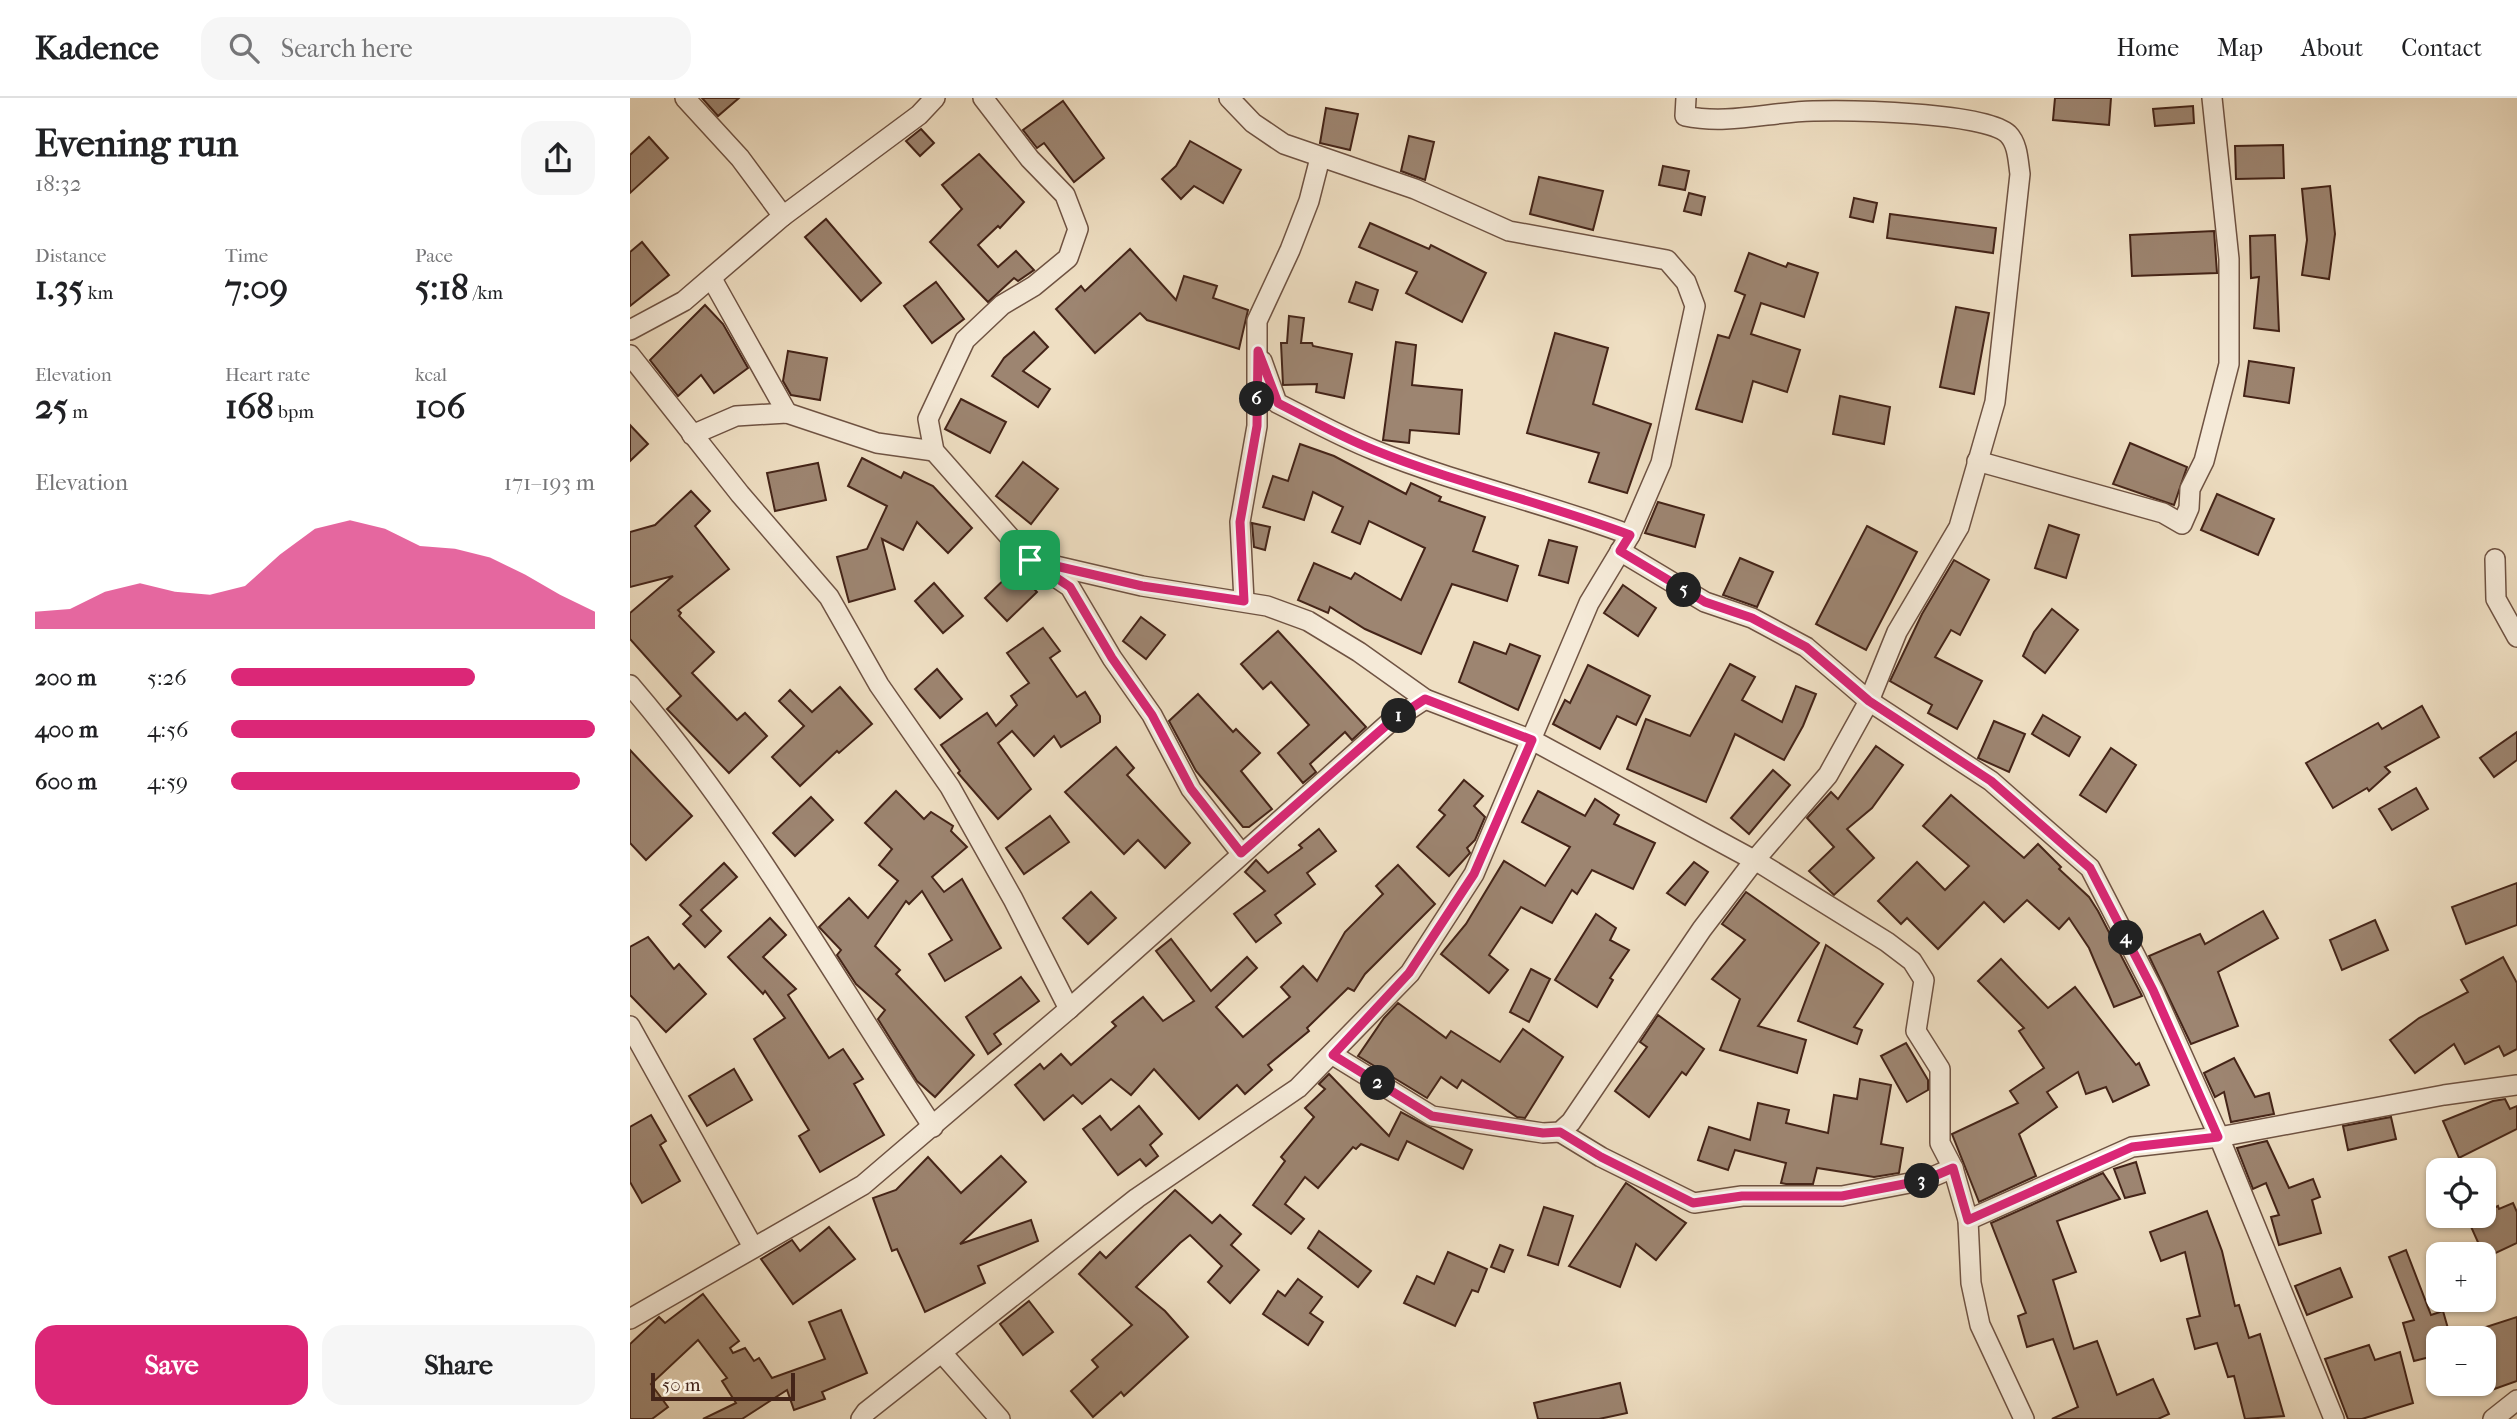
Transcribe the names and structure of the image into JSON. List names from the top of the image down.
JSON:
{
  "scale_bar": "50 m",
  "page": {
    "header": "Kadence",
    "search": "Search here",
    "nav": [
      "Home",
      "Map",
      "About",
      "Contact"
    ],
    "heading": ["Evening run", "18:32"],
    "stats": [
      ["Distance", "1.35 km"],
      ["Time", "7:09"],
      ["Pace", "5:18 /km"],
      ["Elevation", "25 m"],
      ["Heart rate", "168 bpm"],
      ["kcal", "106"]
    ],
    "pins": [
      "6",
      "5",
      "1",
      "4",
      "2",
      "3"
    ],
    "chart": ["Elevation", "171–193 m"],
    "list": [
      {
        "name": "200 m",
        "note": "5:26"
      },
      {
        "name": "400 m",
        "note": "4:56"
      },
      {
        "name": "600 m",
        "note": "4:59"
      }
    ],
    "map_buttons": ["+", "−"],
    "buttons": ["Save", "Share"],
    "scale": "50 m"
  }
}
